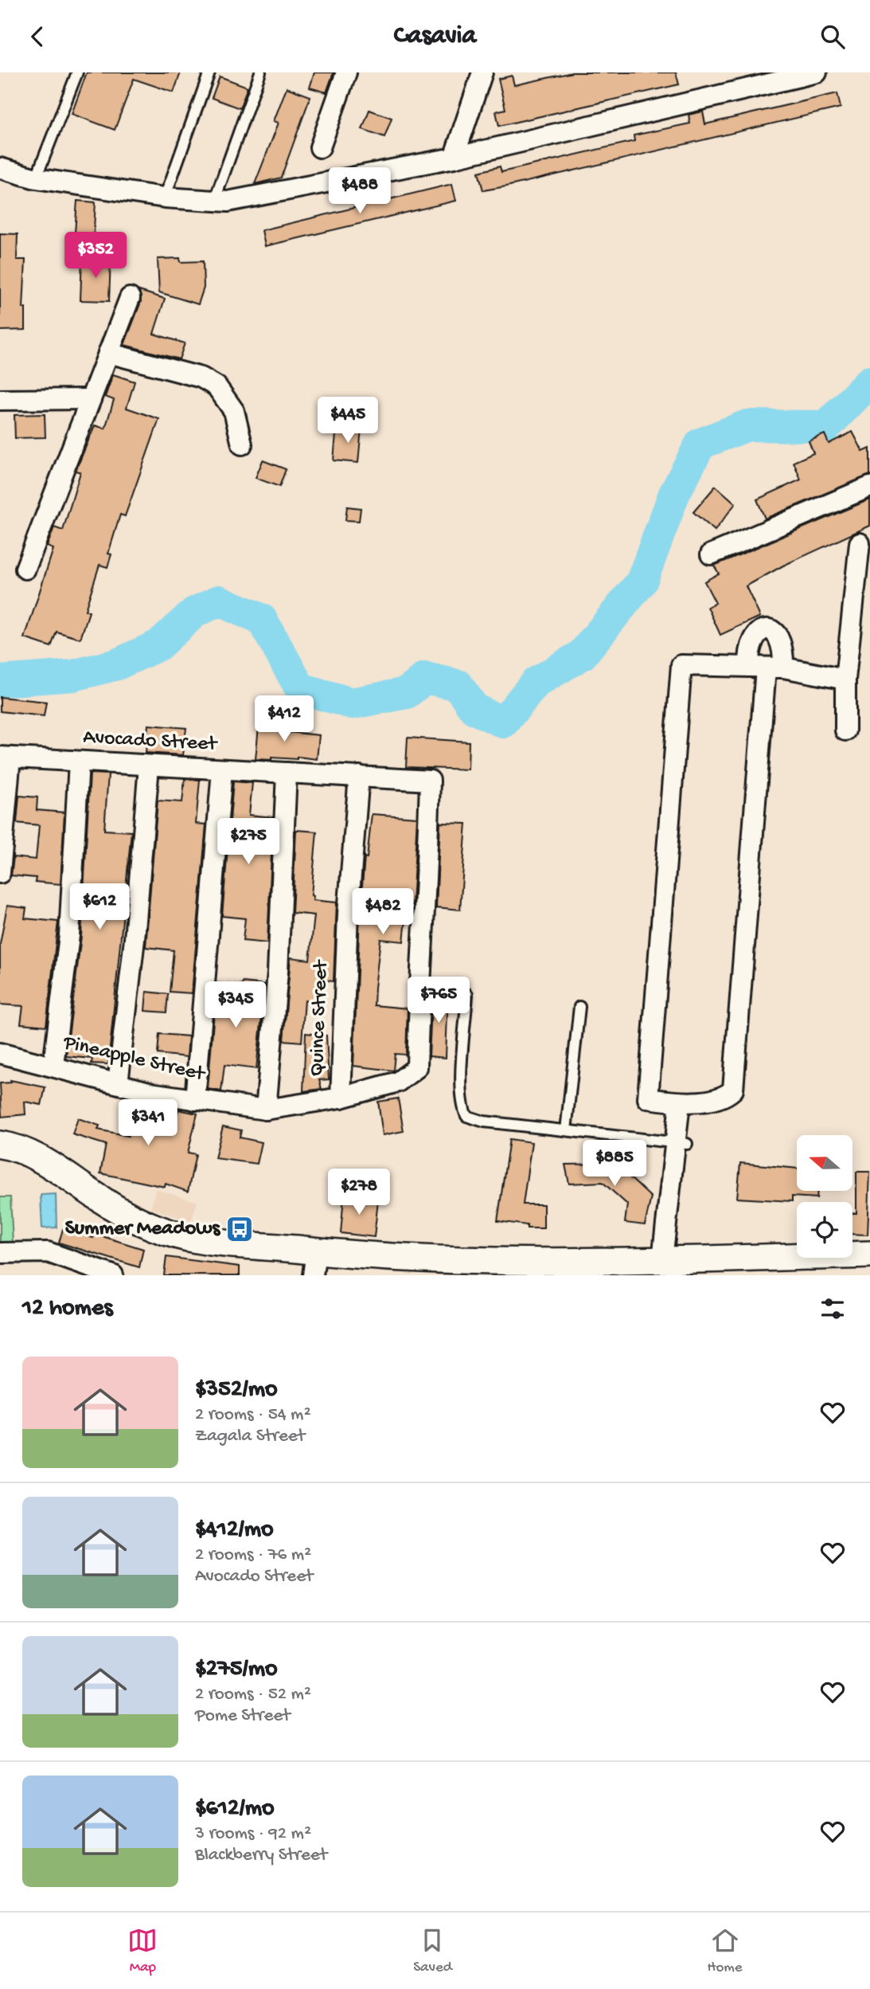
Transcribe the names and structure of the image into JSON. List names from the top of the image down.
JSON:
{
  "streets": {
    "street": ["Avocado Street", "Quince Street", "Pineapple Street"]
  },
  "crossings": [
    ["Avocado Street", "Quince Street"],
    ["Avocado Street", "Pineapple Street"],
    ["Quince Street", "Pineapple Street"]
  ],
  "places": {
    "bus stop": ["Summer Meadows"]
  },
  "north": "left",
  "page": {
    "header": "Casavia",
    "price": [
      "$488",
      "$352",
      "$445",
      "$412",
      "$275",
      "$612",
      "$482",
      "$765",
      "$345",
      "$341",
      "$885",
      "$278"
    ],
    "heading": "12 homes",
    "list": [
      {
        "name": "$352/mo",
        "note": "2 rooms · 54 m² · Zagala Street"
      },
      {
        "name": "$412/mo",
        "note": "2 rooms · 76 m² · Avocado Street"
      },
      {
        "name": "$275/mo",
        "note": "2 rooms · 52 m² · Pome Street"
      },
      {
        "name": "$612/mo",
        "note": "3 rooms · 92 m² · Blackberry Street"
      }
    ],
    "tabs": ["Map", "Saved", "Home"]
  }
}
